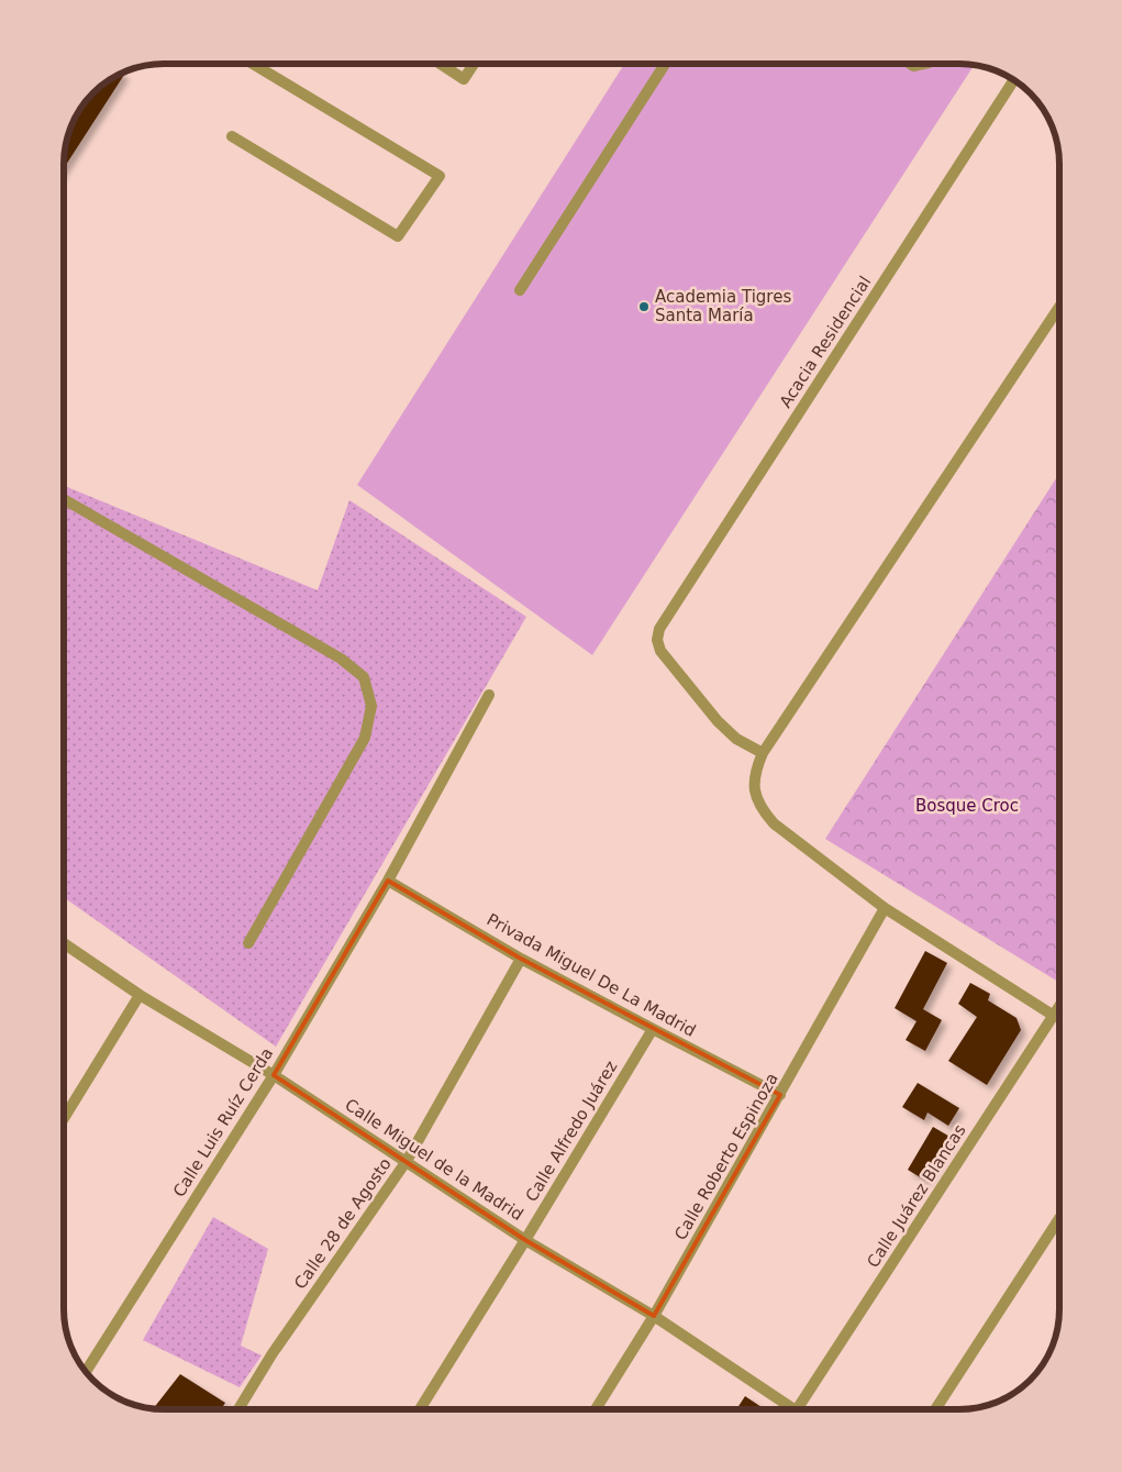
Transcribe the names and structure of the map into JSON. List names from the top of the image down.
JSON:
{
  "streets": {
    "street": [
      "Acacia Residencial",
      "Privada Miguel De La Madrid",
      "Calle Luis Ruíz Cerda",
      "Calle Alfredo Juárez",
      "Calle Roberto Espinoza",
      "Calle Miguel de la Madrid",
      "Calle Juárez Blancas",
      "Calle 28 de Agosto"
    ]
  },
  "crossings": [
    ["Privada Miguel De La Madrid", "Calle Luis Ruíz Cerda"],
    ["Privada Miguel De La Madrid", "Calle Alfredo Juárez"],
    ["Privada Miguel De La Madrid", "Calle Roberto Espinoza"],
    ["Privada Miguel De La Madrid", "Calle 28 de Agosto"],
    ["Calle Luis Ruíz Cerda", "Calle Miguel de la Madrid"],
    ["Calle Alfredo Juárez", "Calle Miguel de la Madrid"],
    ["Calle Roberto Espinoza", "Calle Miguel de la Madrid"],
    ["Calle Miguel de la Madrid", "Calle 28 de Agosto"]
  ],
  "parks": ["Bosque Croc"],
  "places": ["Academia Tigres Santa María"]
}
